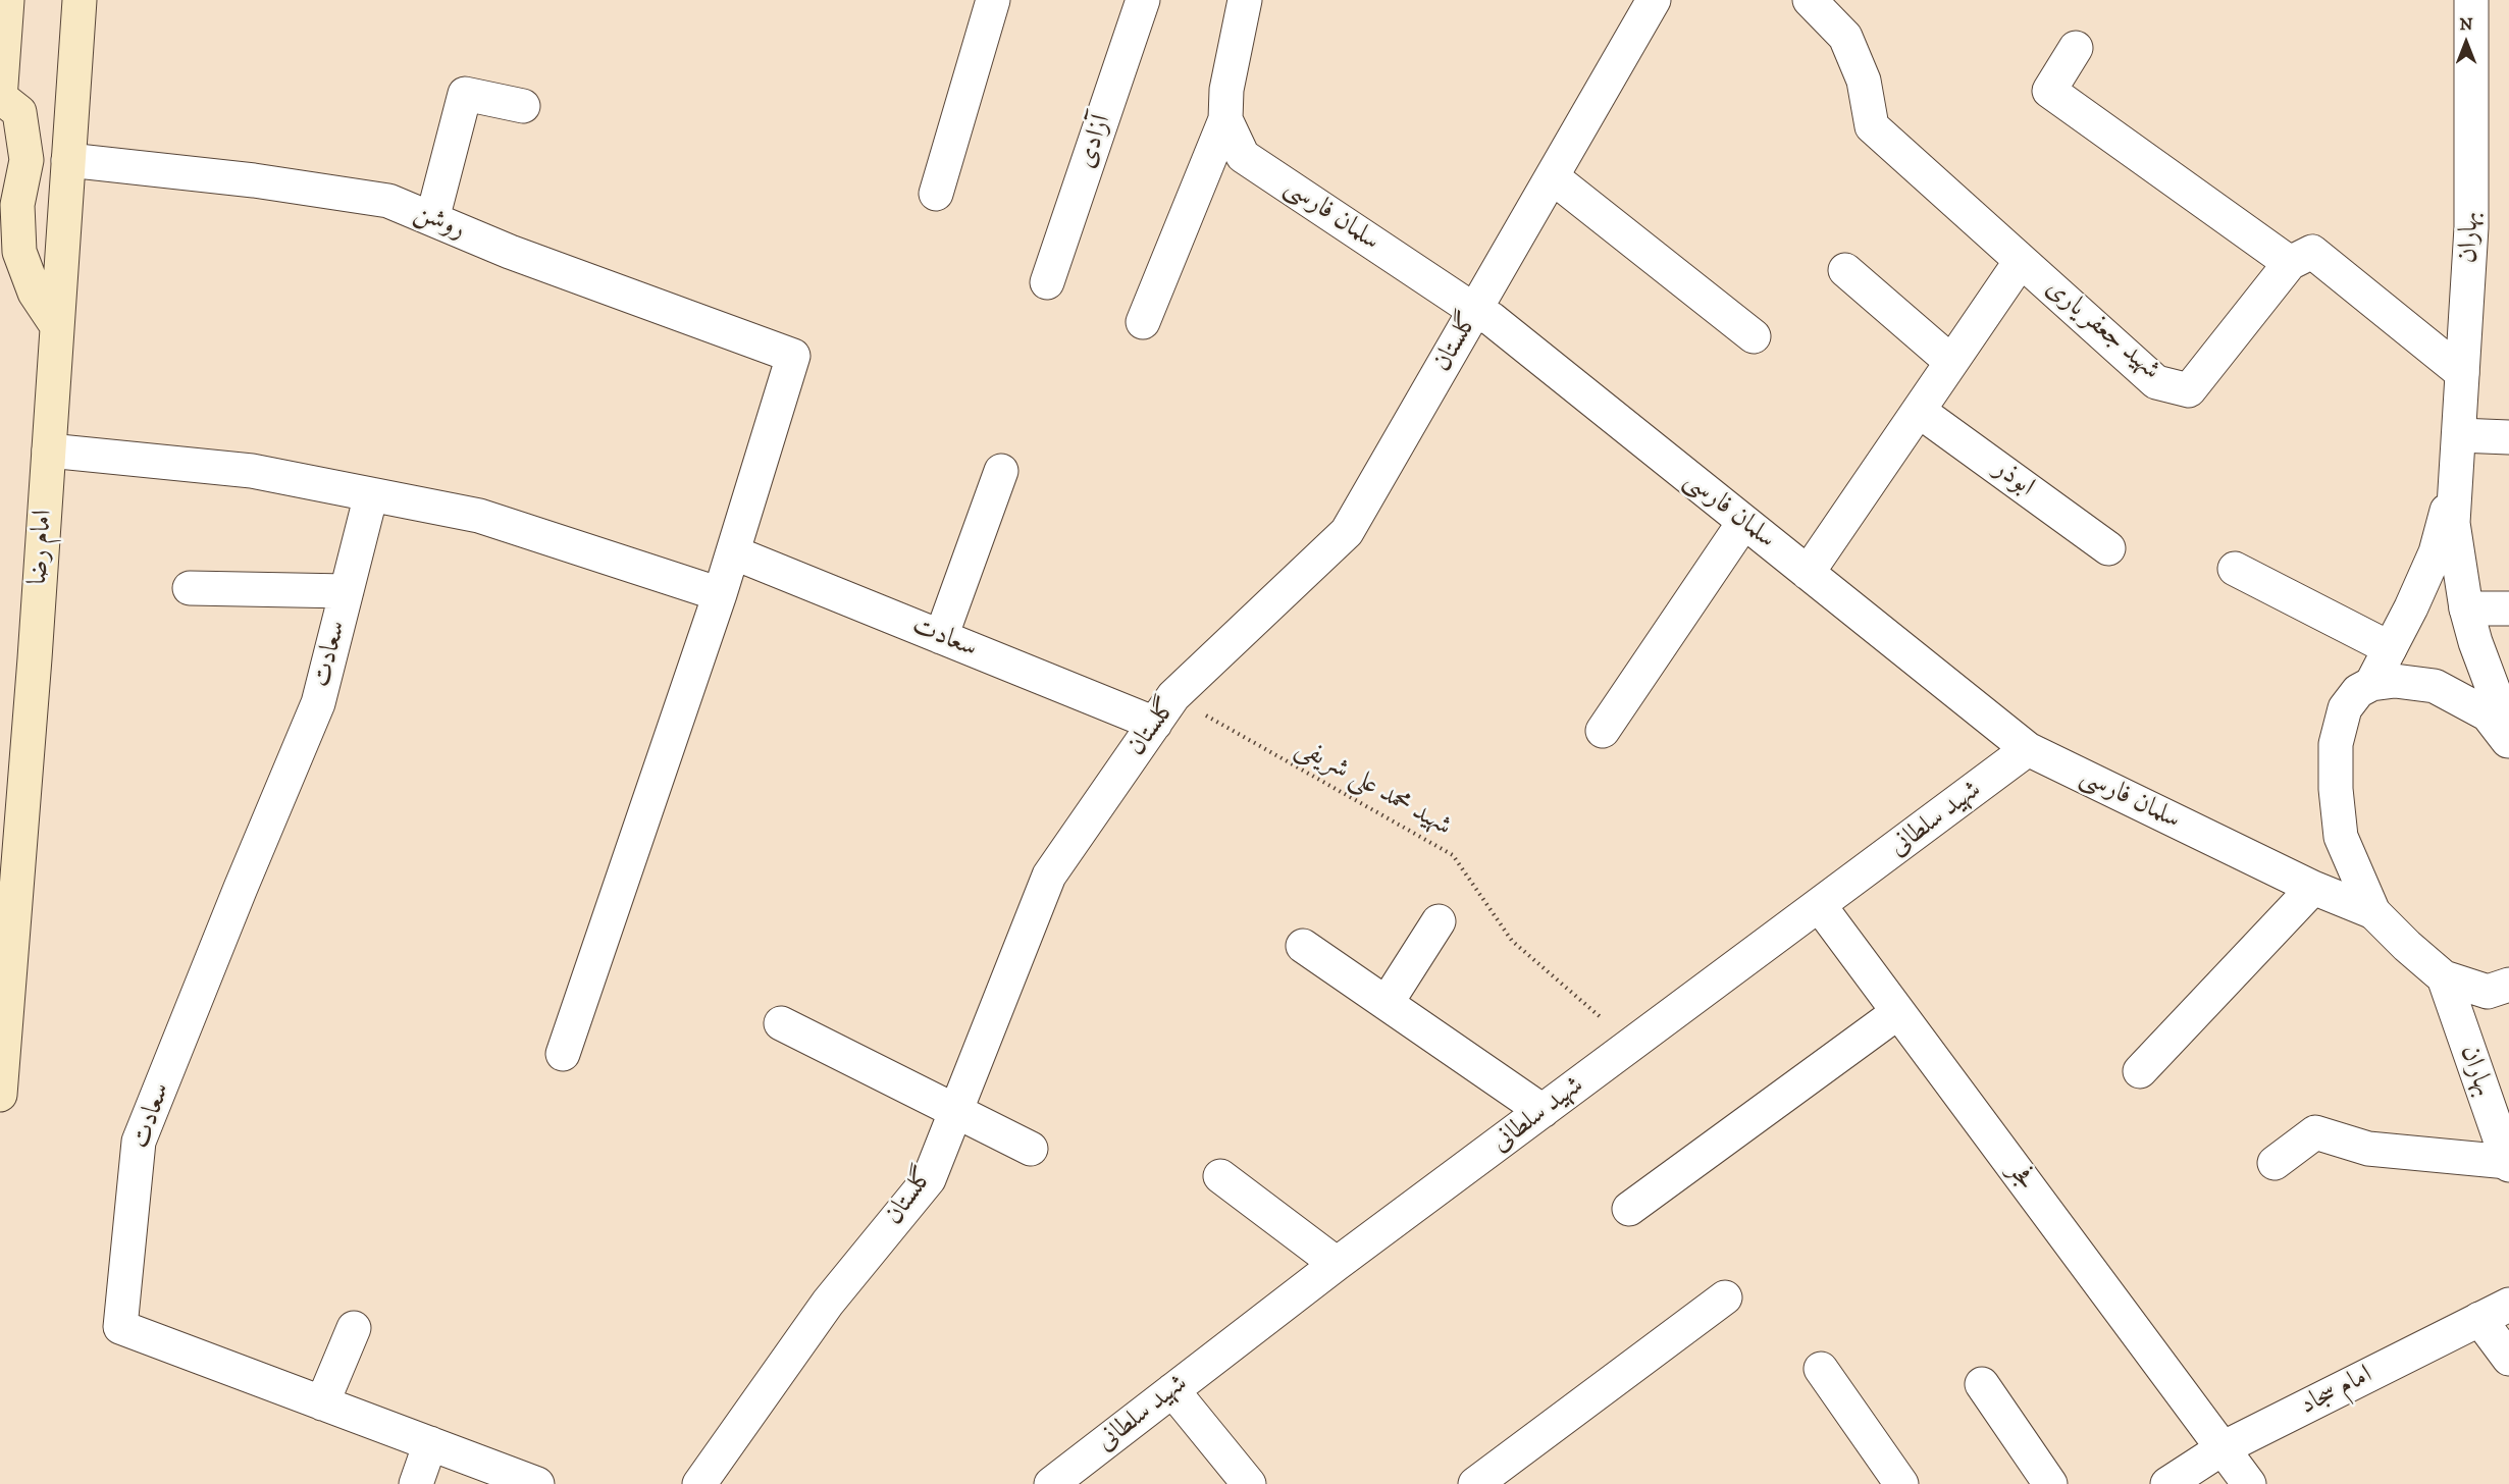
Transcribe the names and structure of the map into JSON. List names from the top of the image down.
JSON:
{
  "streets": {
    "main road": ["امام رضا"],
    "street": [
      "آزادی",
      "سلمان فارسی",
      "روشن",
      "بهاران",
      "شهید جعفر یاری",
      "گلستان",
      "ابوذر",
      "سعادت",
      "شهید سلطانی",
      "فجر",
      "امام سجاد"
    ],
    "path": ["شهید محمد علی شریفی"]
  },
  "crossings": [
    ["سلمان فارسی", "گلستان"],
    ["سلمان فارسی", "شهید سلطانی"],
    ["روشن", "امام رضا"],
    ["روشن", "سعادت"],
    ["گلستان", "سعادت"],
    ["گلستان", "شهید محمد علی شریفی"],
    ["شهید محمد علی شریفی", "شهید سلطانی"],
    ["شهید سلطانی", "فجر"],
    ["فجر", "امام سجاد"]
  ],
  "north": "top"
}
